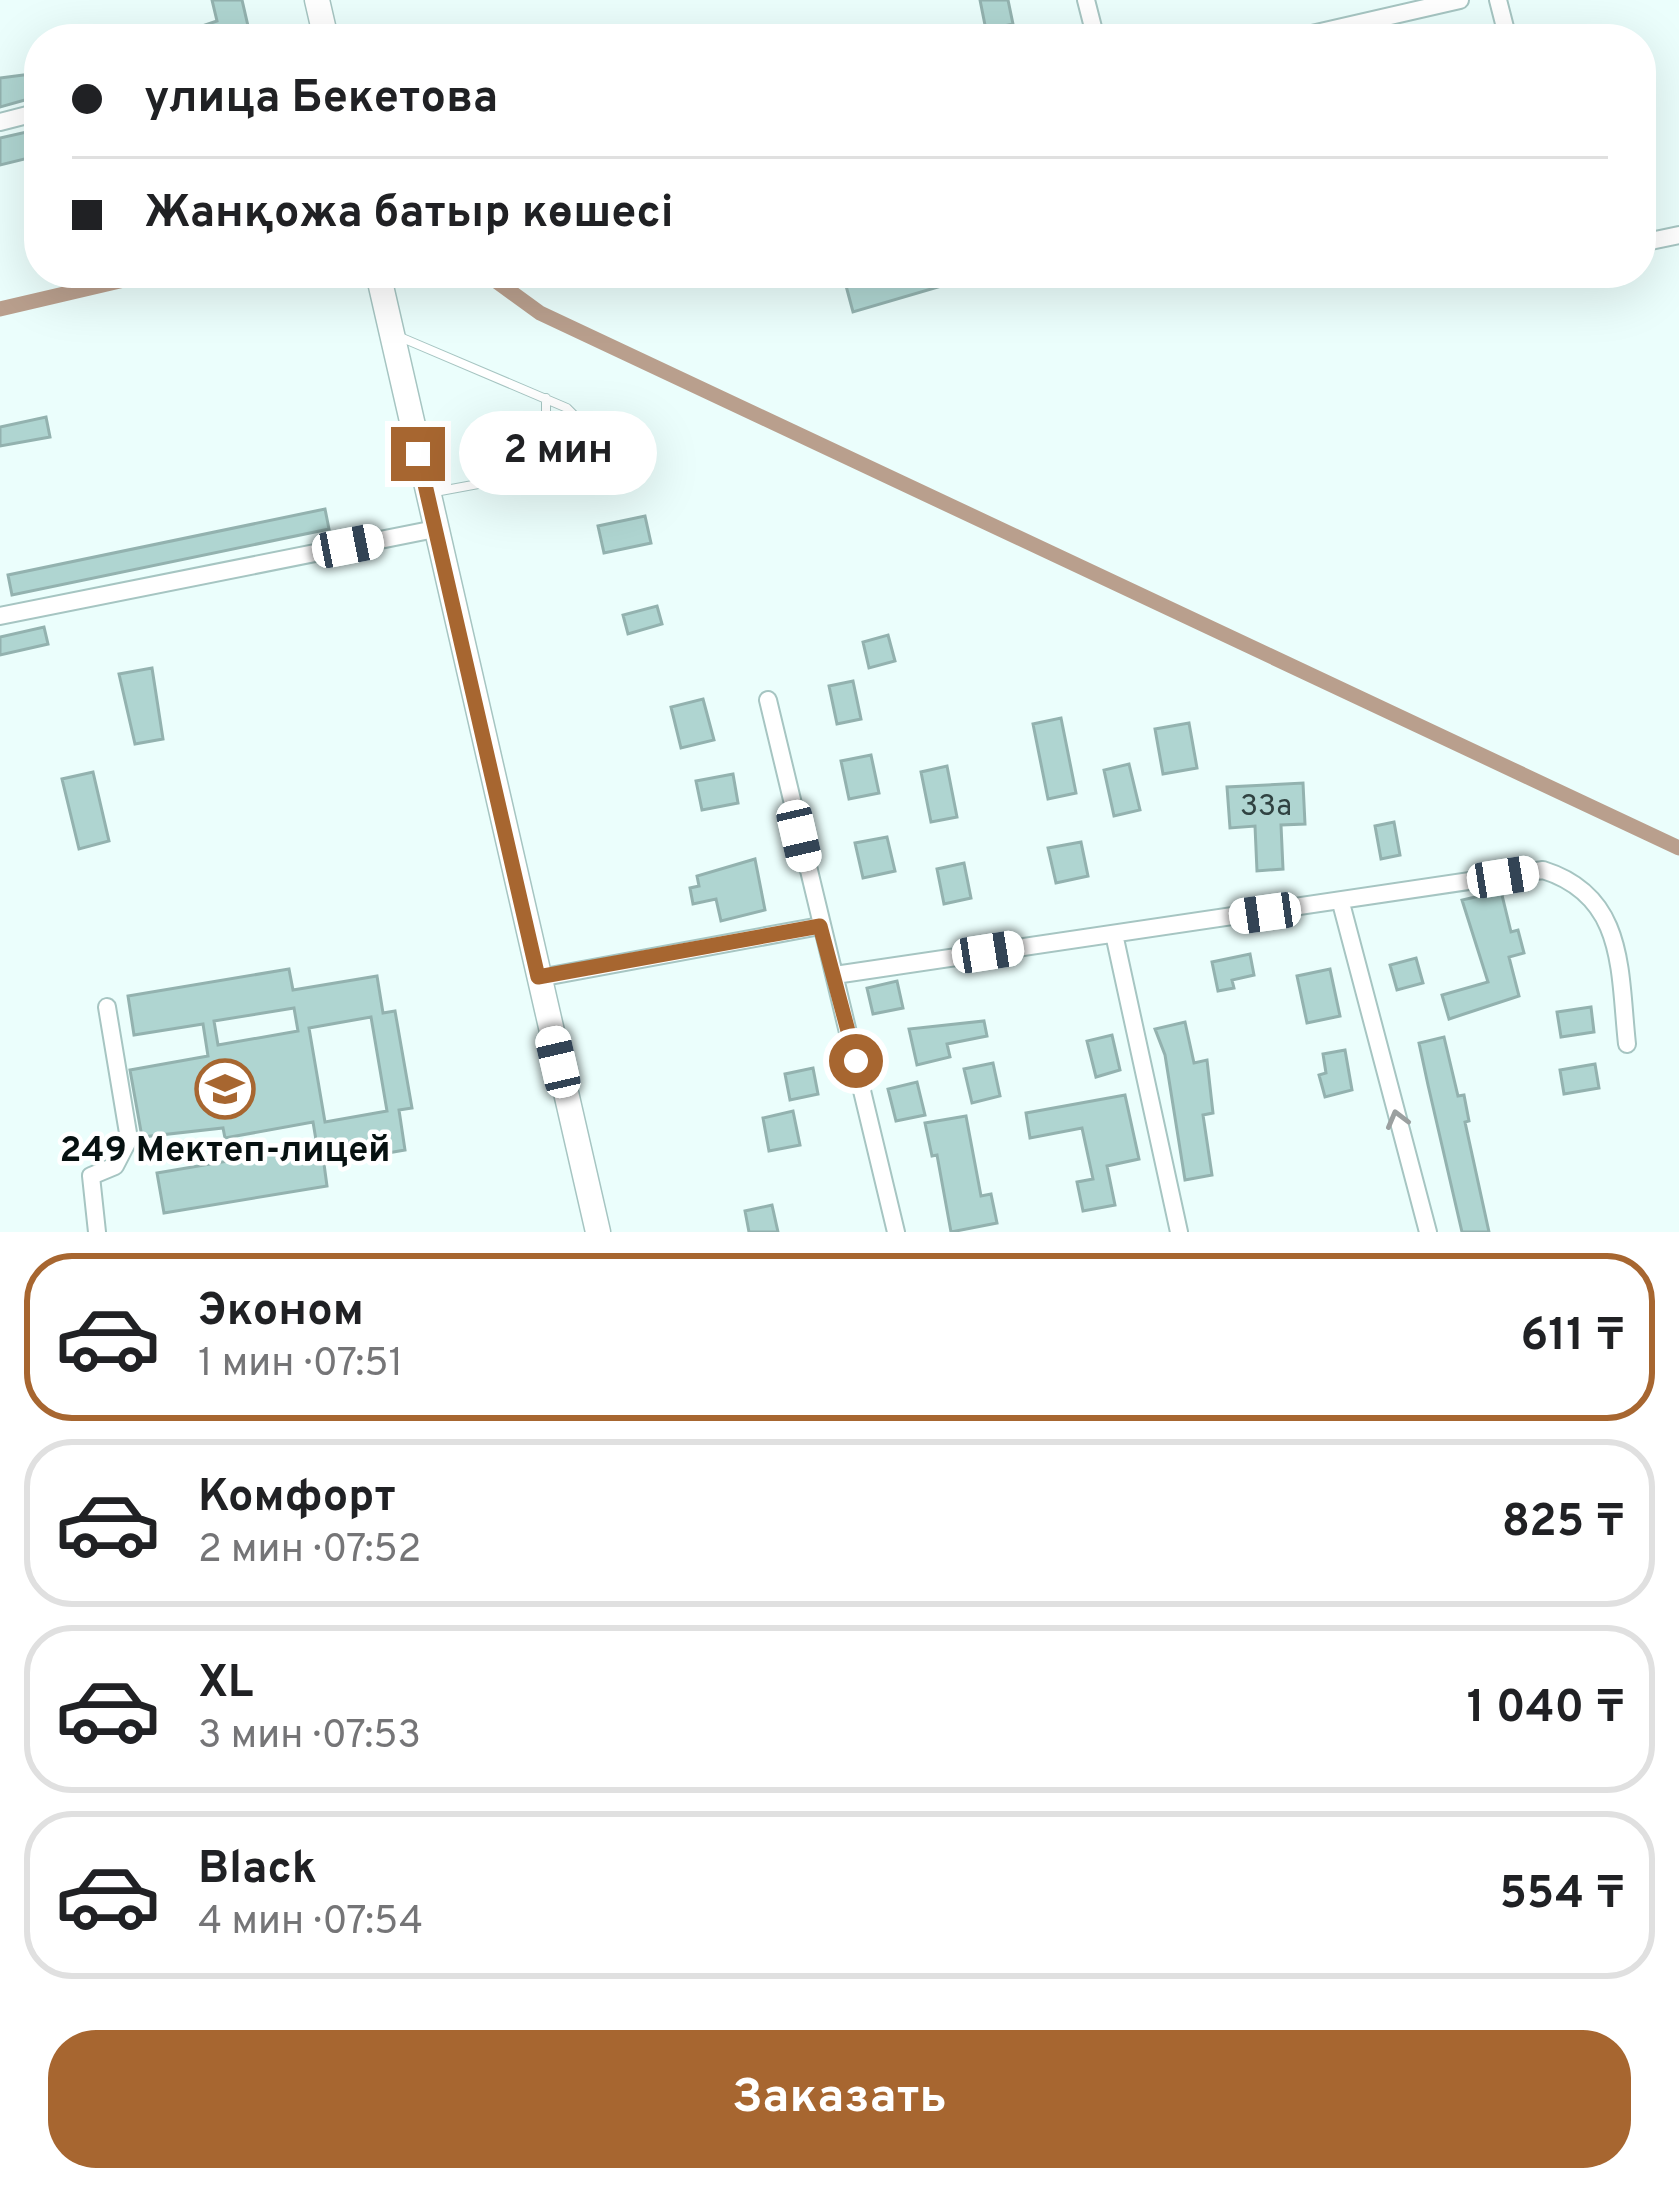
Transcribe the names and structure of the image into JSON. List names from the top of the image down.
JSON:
{
  "places": {
    "school or university": ["249 Мектеп-лицей"]
  },
  "house_numbers": ["33а"],
  "page": {
    "banner": ["улица Бекетова", "Жанқожа батыр көшесі"],
    "bubble": "2 мин",
    "list": [
      {
        "name": "Эконом",
        "note": "1 мин · 07:51",
        "value": "611 ₸"
      },
      {
        "name": "Комфорт",
        "note": "2 мин · 07:52",
        "value": "825 ₸"
      },
      {
        "name": "XL",
        "note": "3 мин · 07:53",
        "value": "1 040 ₸"
      },
      {
        "name": "Black",
        "note": "4 мин · 07:54",
        "value": "554 ₸"
      }
    ],
    "buttons": "Заказать"
  }
}
